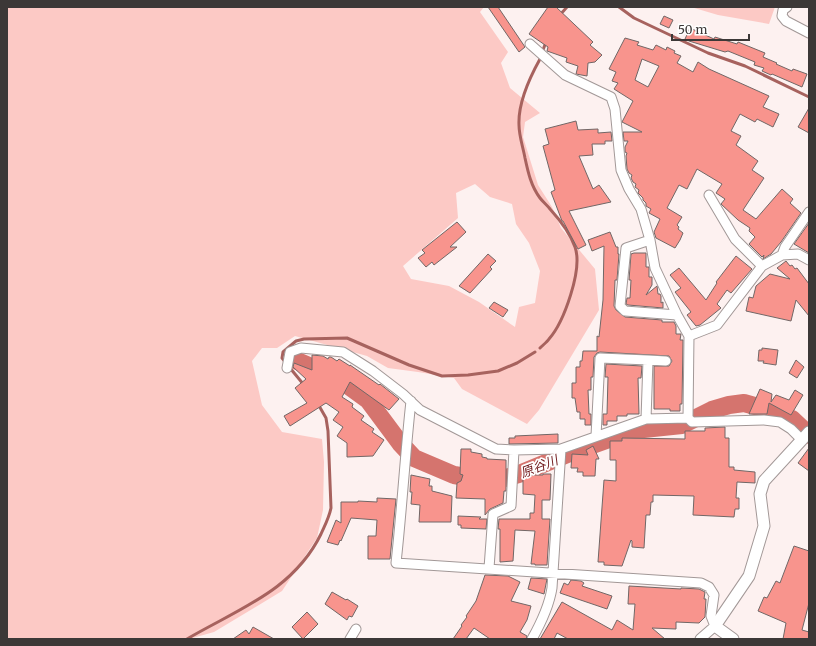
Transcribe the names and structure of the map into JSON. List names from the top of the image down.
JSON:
{
  "water": ["原谷川"],
  "scale_bar": "50 m"
}
